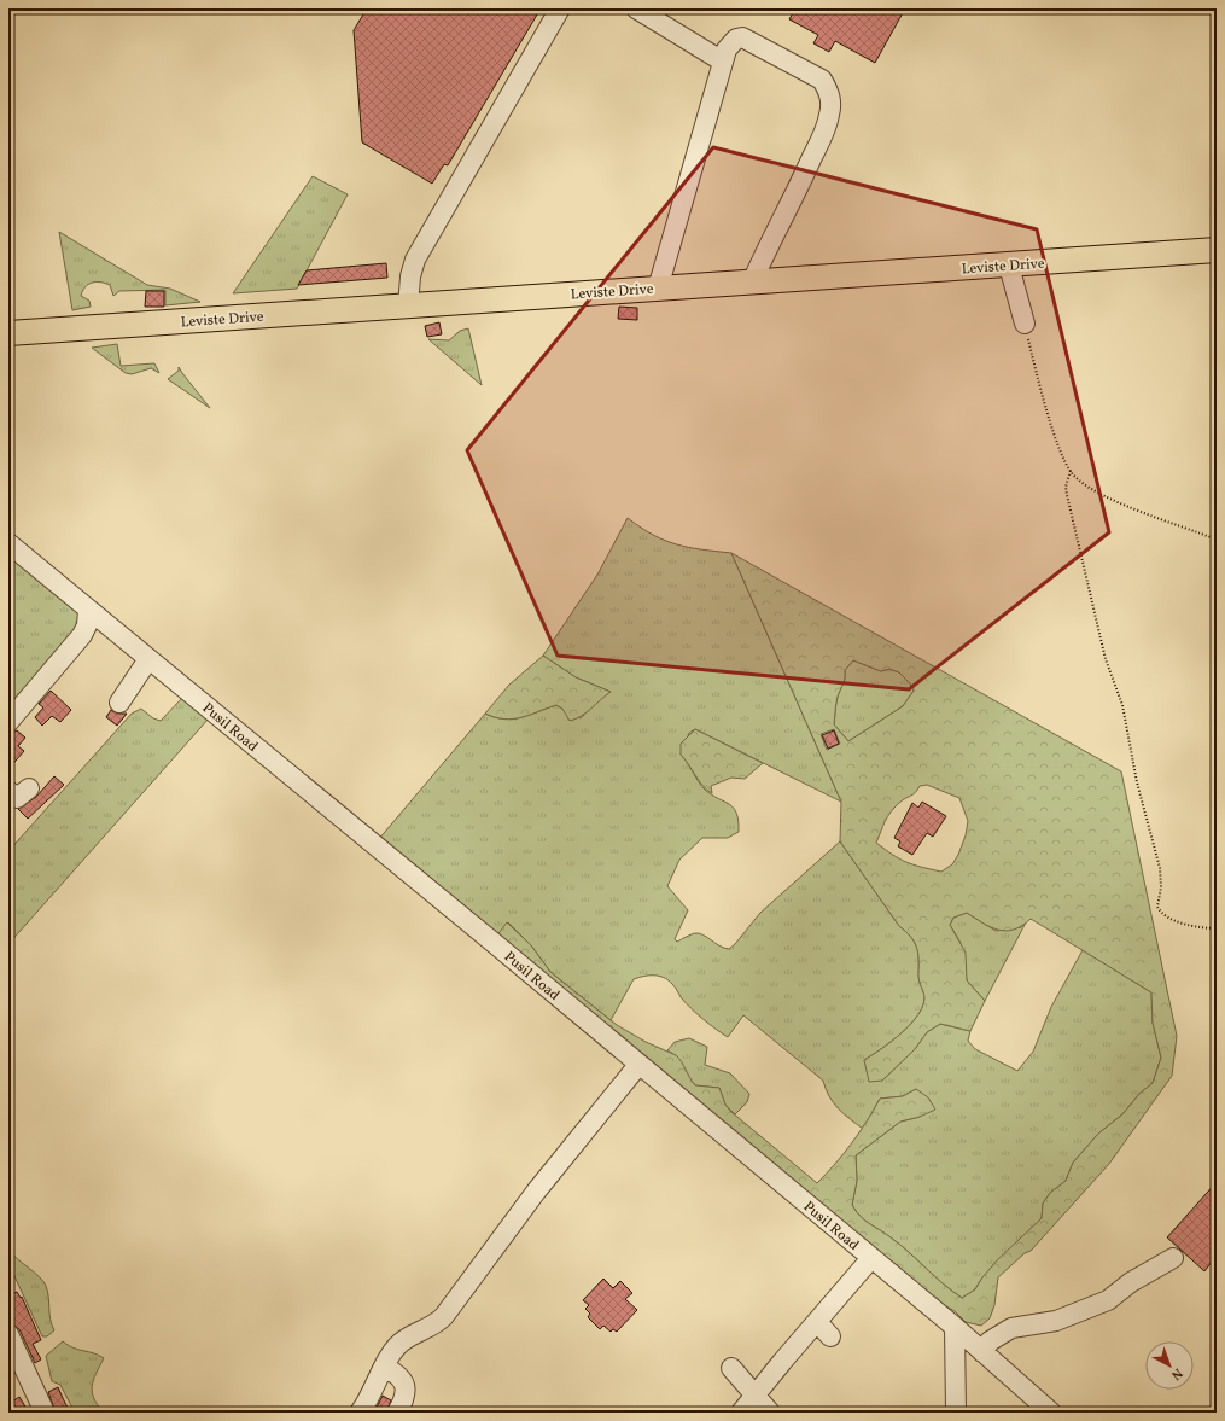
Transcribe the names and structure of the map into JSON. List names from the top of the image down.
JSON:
{
  "streets": {
    "main road": ["Leviste Drive"],
    "street": ["Pusil Road"]
  },
  "north": "bottom right"
}
